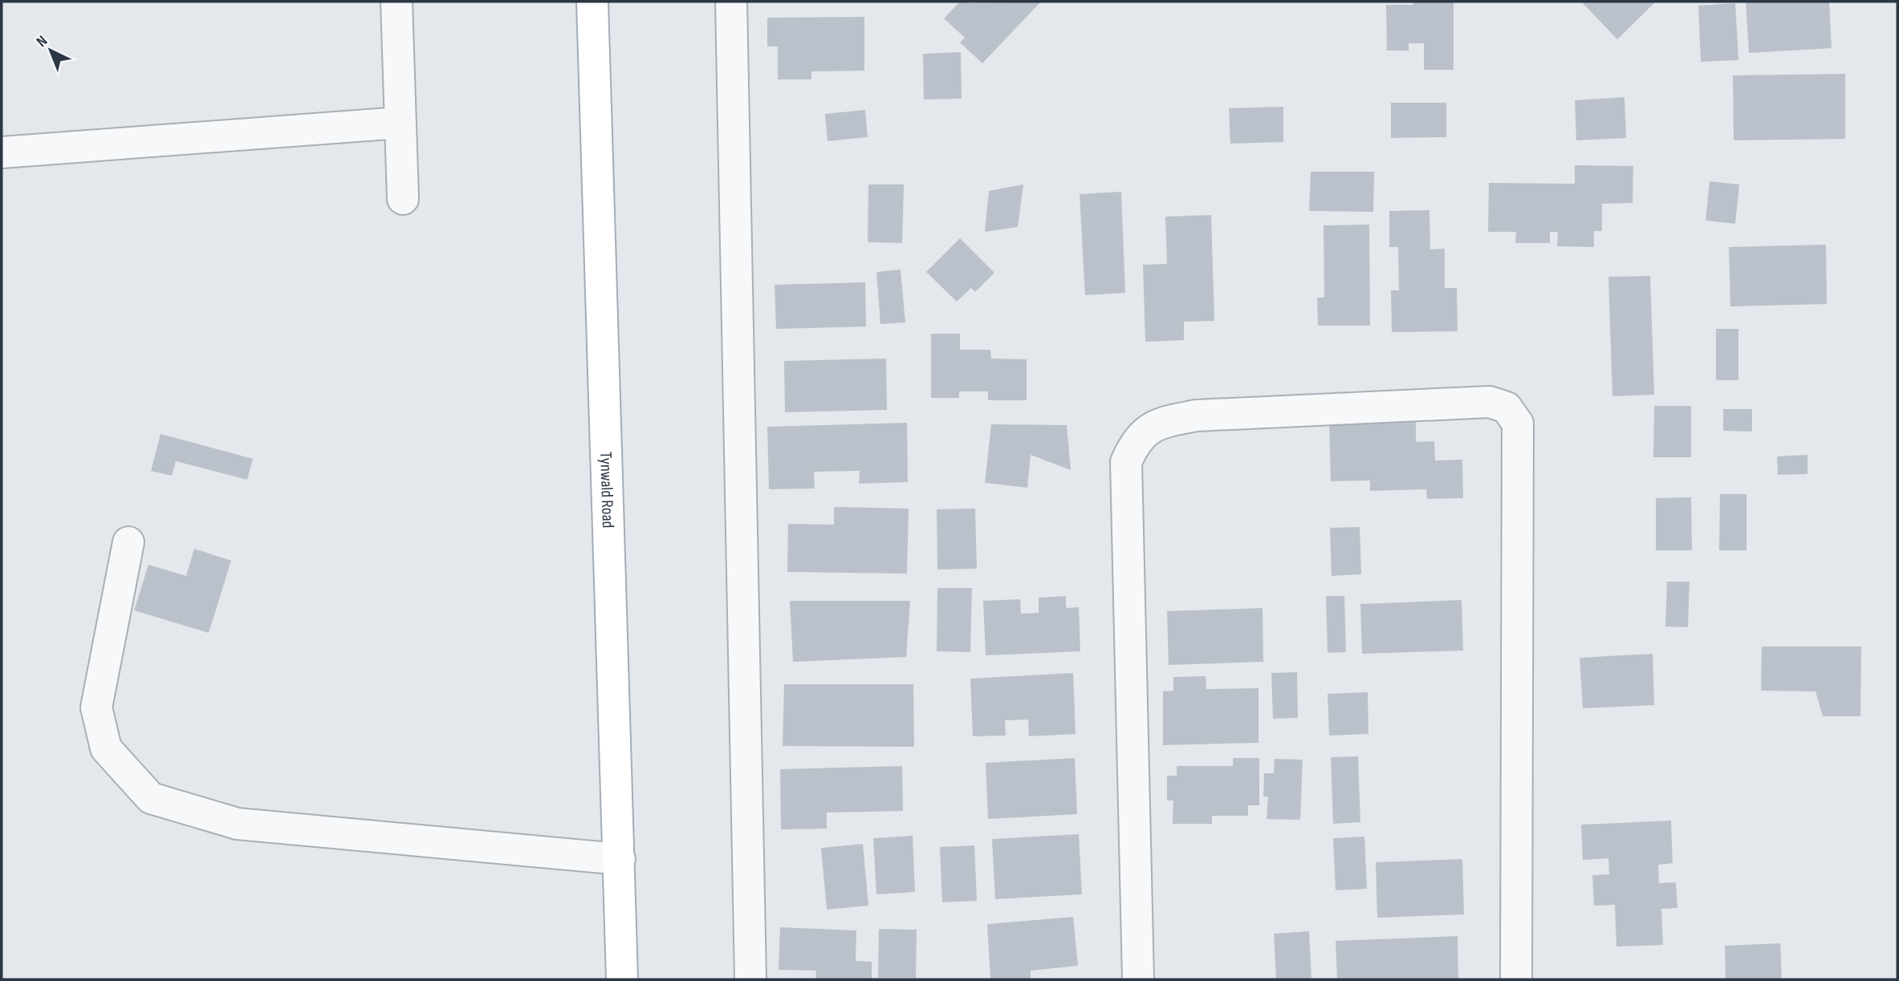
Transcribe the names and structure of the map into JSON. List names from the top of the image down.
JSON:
{
  "streets": {
    "main road": ["Tynwald Road"]
  },
  "north": "top left"
}
